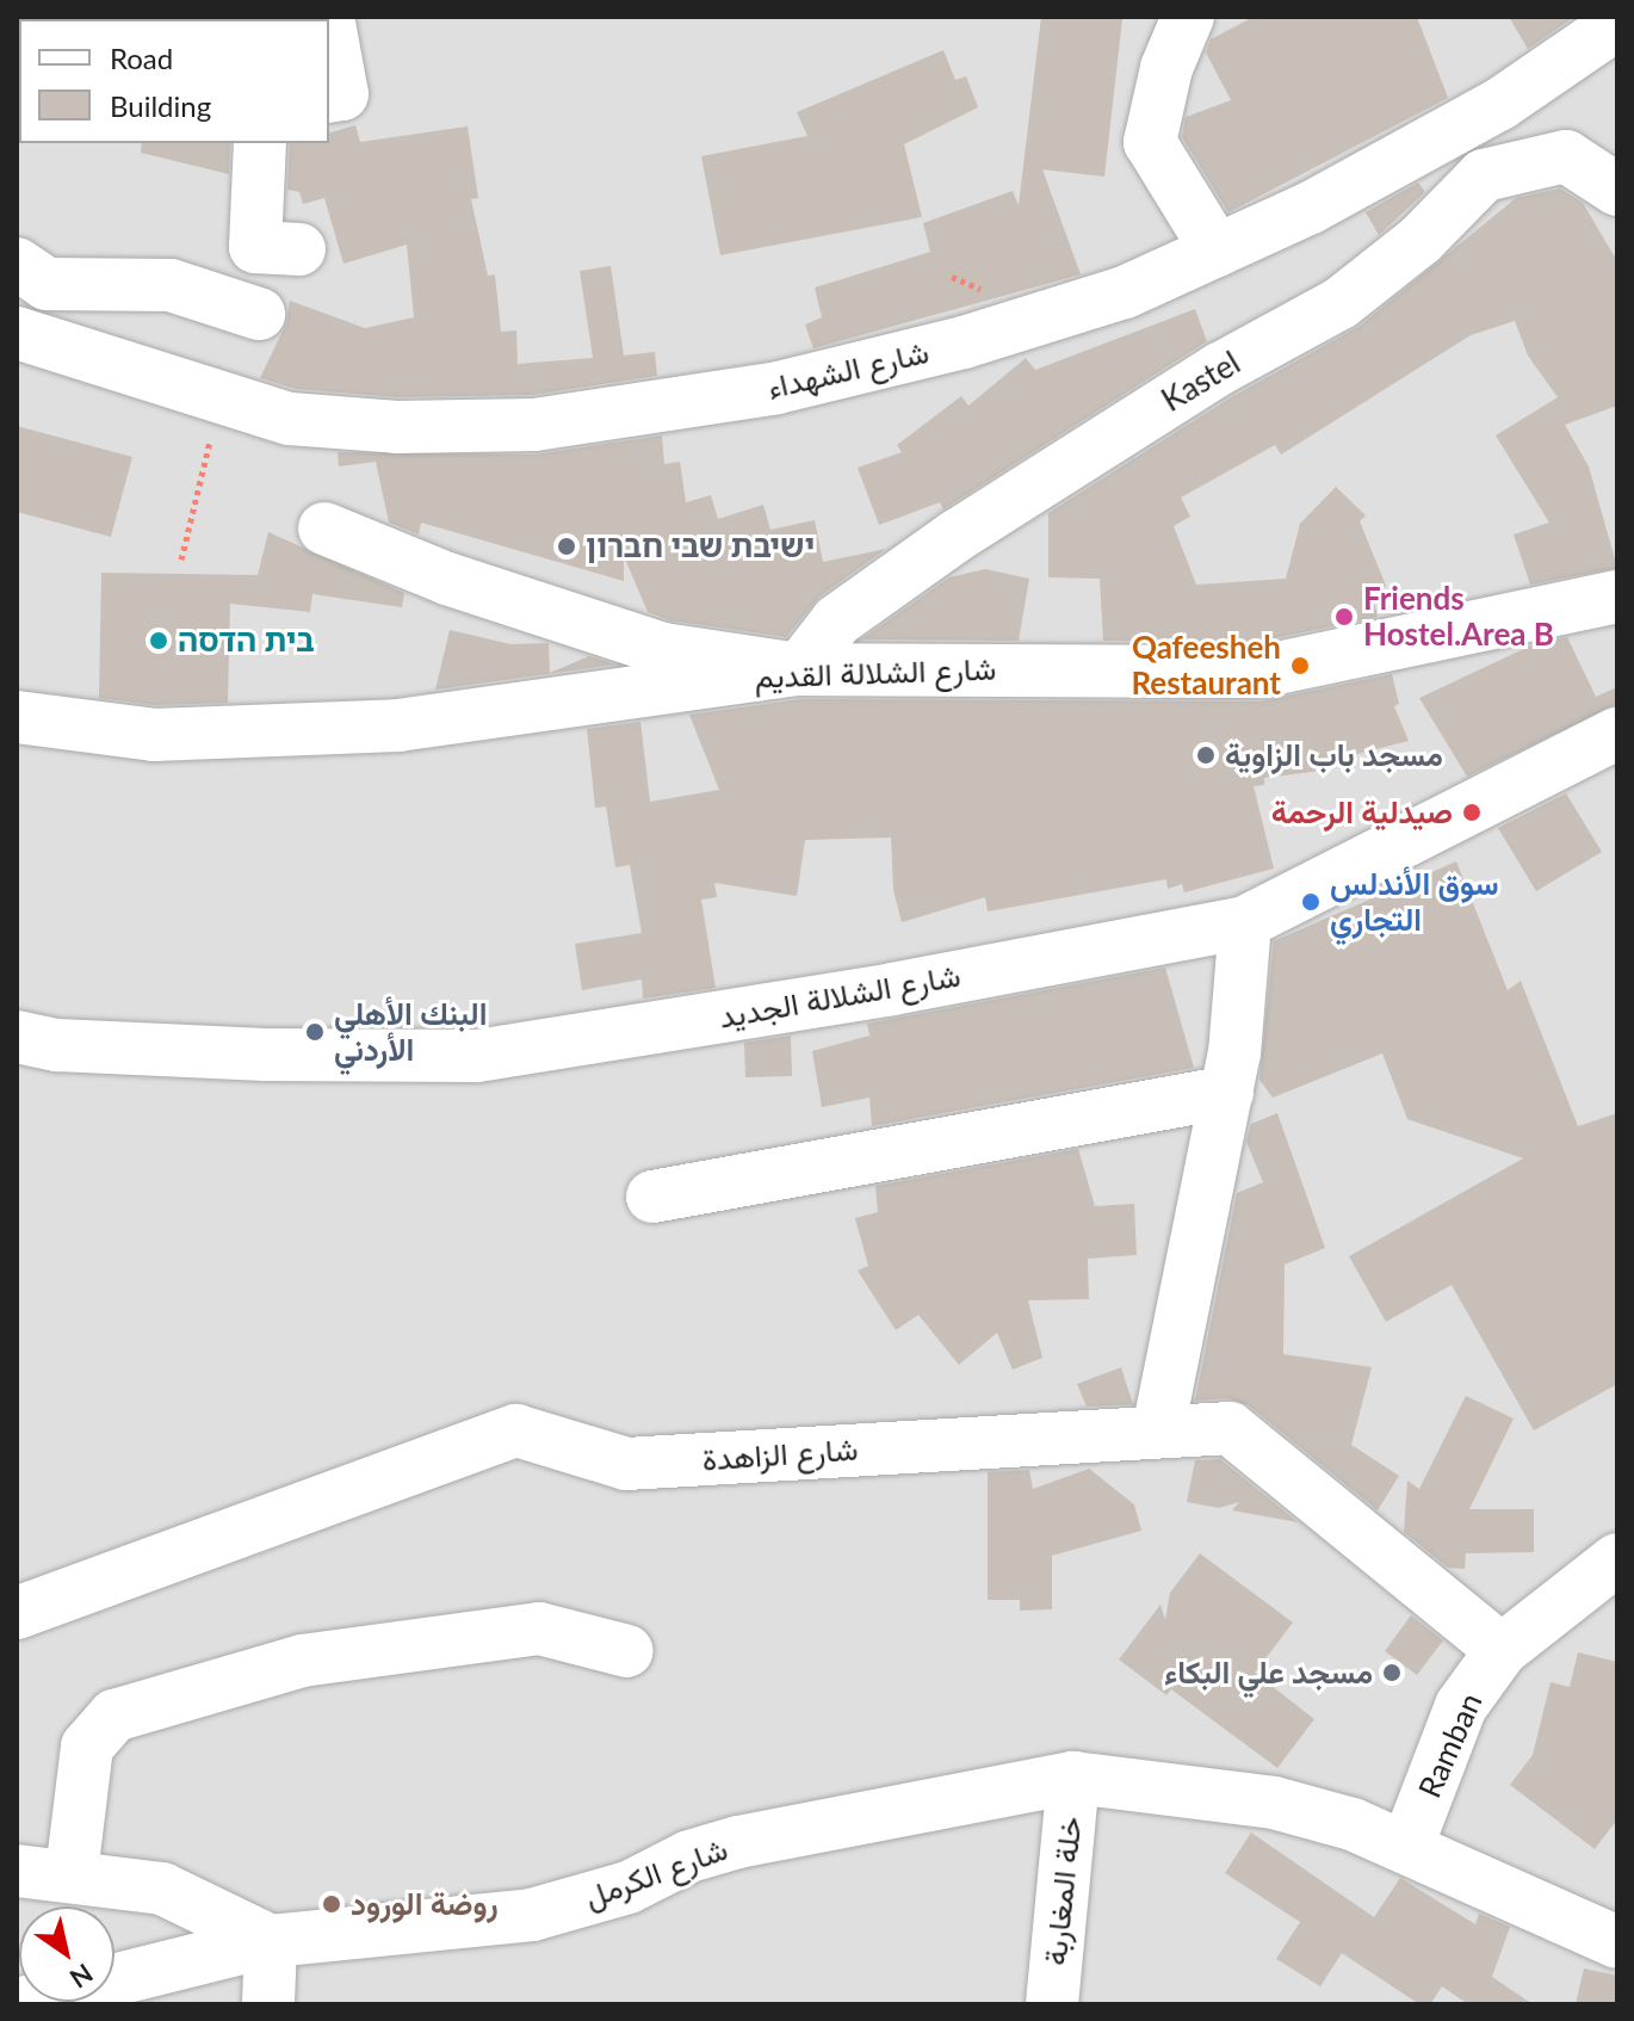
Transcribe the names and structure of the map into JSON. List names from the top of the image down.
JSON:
{
  "streets": {
    "street": [
      "شارع الشهداء",
      "Kastel",
      "شارع الشلالة القديم",
      "شارع الشلالة الجديد",
      "شارع الزاهدة",
      "Ramban",
      "شارع الكرمل",
      "خلة المغاربة"
    ]
  },
  "crossings": [
    ["Kastel", "شارع الشلالة القديم"],
    ["شارع الزاهدة", "Ramban"],
    ["Ramban", "شارع الكرمل"],
    ["شارع الكرمل", "خلة المغاربة"]
  ],
  "places": [
    "ישיבת שבי חברון",
    "Friends Hostel.Area B",
    "בית הדסה",
    "Qafeesheh Restaurant",
    "مسجد باب الزاوية",
    "صيدلية الرحمة",
    "سوق الأندلس التجاري",
    "البنك الأهلي الأردني",
    "مسجد علي البكاء",
    "روضة الورود"
  ],
  "legend": ["Road", "Building"],
  "north": "bottom right"
}
